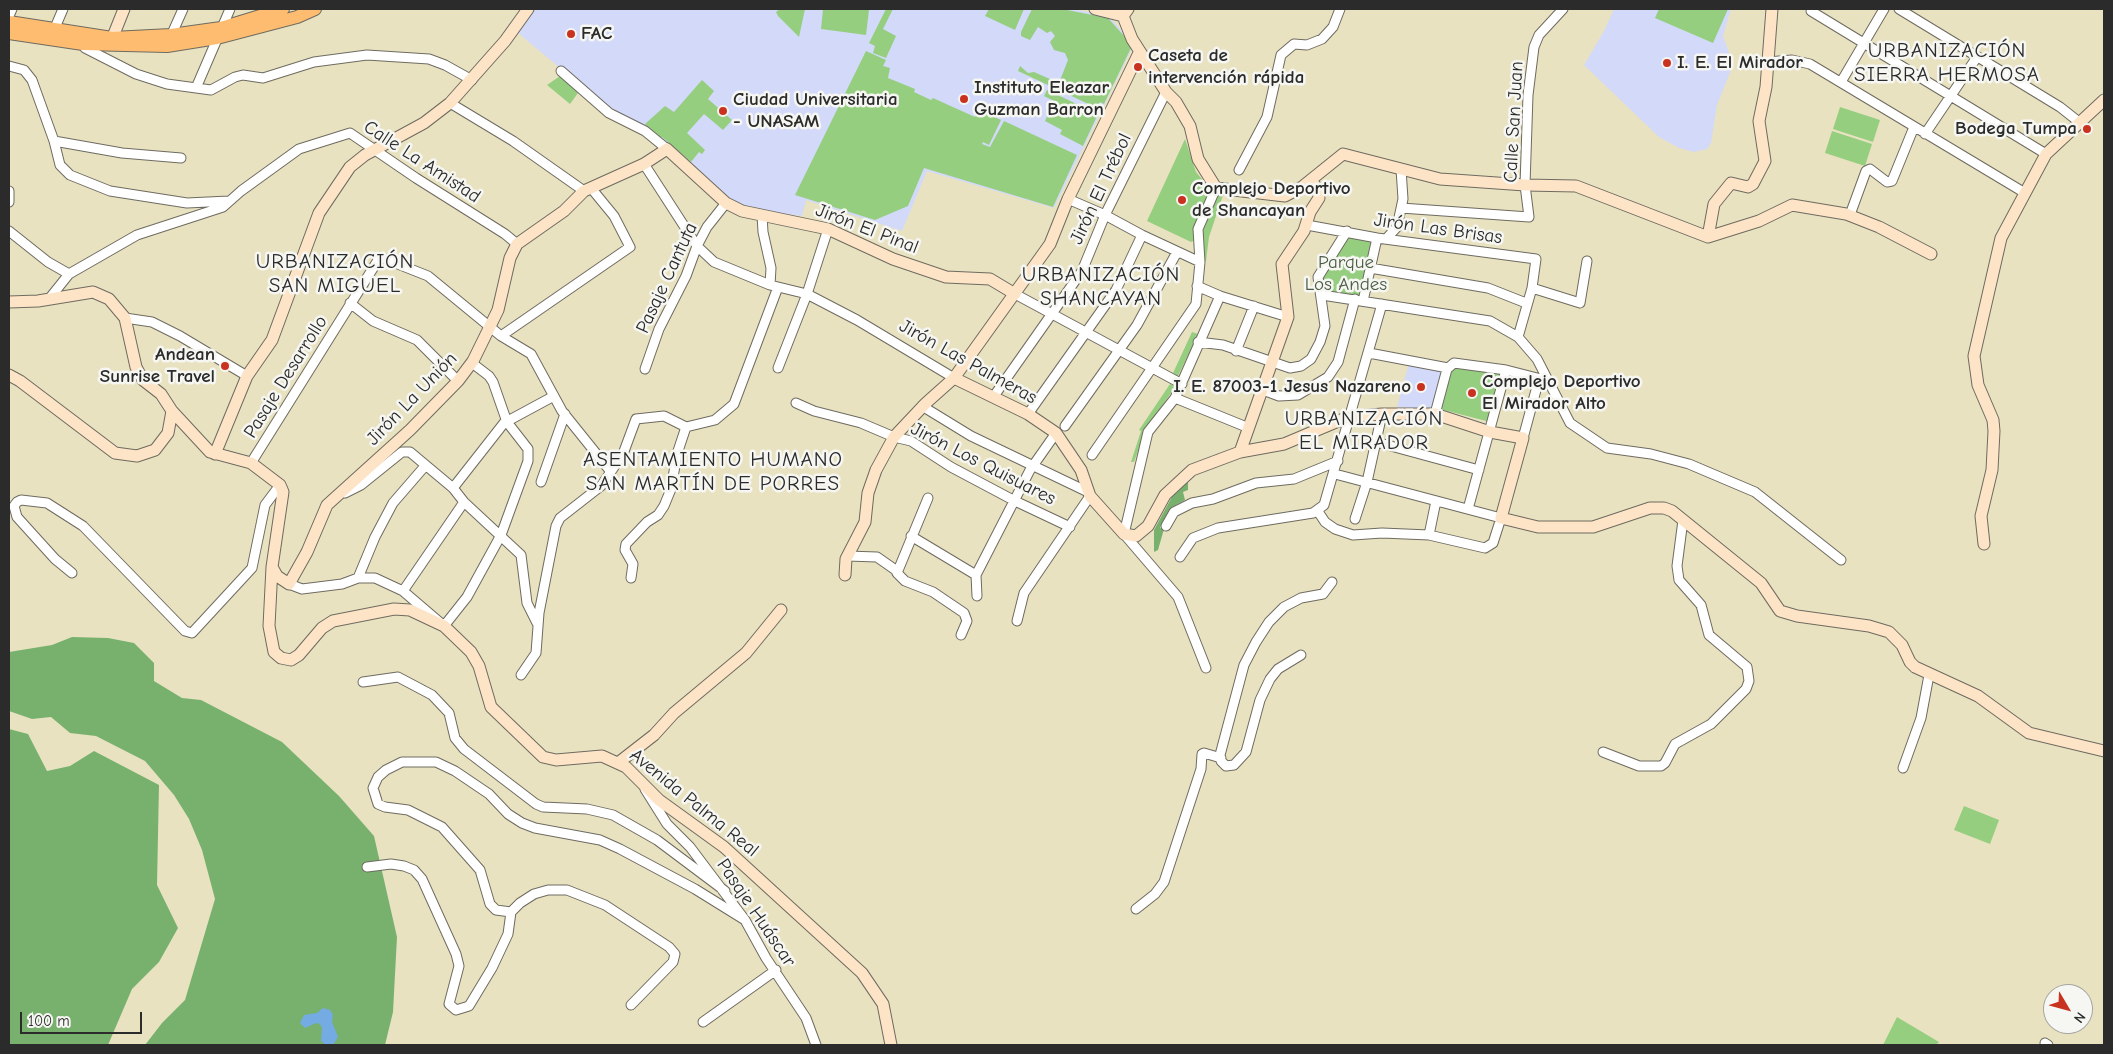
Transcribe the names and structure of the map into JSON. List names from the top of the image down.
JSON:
{
  "streets": {
    "main road": [
      "Jirón El Pinal",
      "Jirón Las Palmeras",
      "Jirón La Unión",
      "Avenida Palma Real"
    ],
    "street": [
      "Calle San Juan",
      "Calle La Amistad",
      "Jirón El Trébol",
      "Jirón Las Brisas",
      "Pasaje Cantuta",
      "Pasaje Desarrollo",
      "Jirón Los Quisuares",
      "Pasaje Huáscar"
    ]
  },
  "crossings": [
    ["Calle La Amistad", "Jirón La Unión"],
    ["Jirón El Trébol", "Jirón El Pinal"],
    ["Jirón El Trébol", "Jirón Las Palmeras"],
    ["Jirón El Pinal", "Pasaje Cantuta"],
    ["Pasaje Cantuta", "Jirón Las Palmeras"],
    ["Pasaje Desarrollo", "Jirón La Unión"],
    ["Avenida Palma Real", "Pasaje Huáscar"]
  ],
  "districts": [
    "URBANIZACIÓN SIERRA HERMOSA",
    "URBANIZACIÓN SAN MIGUEL",
    "URBANIZACIÓN SHANCAYAN",
    "URBANIZACIÓN EL MIRADOR",
    "ASENTAMIENTO HUMANO SAN MARTÍN DE PORRES"
  ],
  "parks": ["Parque Los Andes"],
  "places": [
    "FAC",
    "I. E. El Mirador",
    "Caseta de intervención rápida",
    "Instituto Eleazar Guzman Barron",
    "Ciudad Universitaria - UNASAM",
    "Bodega Tumpa",
    "Complejo Deportivo de Shancayan",
    "Andean Sunrise Travel",
    "I. E. 87003-1 Jesus Nazareno",
    "Complejo Deportivo El Mirador Alto"
  ],
  "scale_bar": "100 m",
  "north": "bottom right"
}
